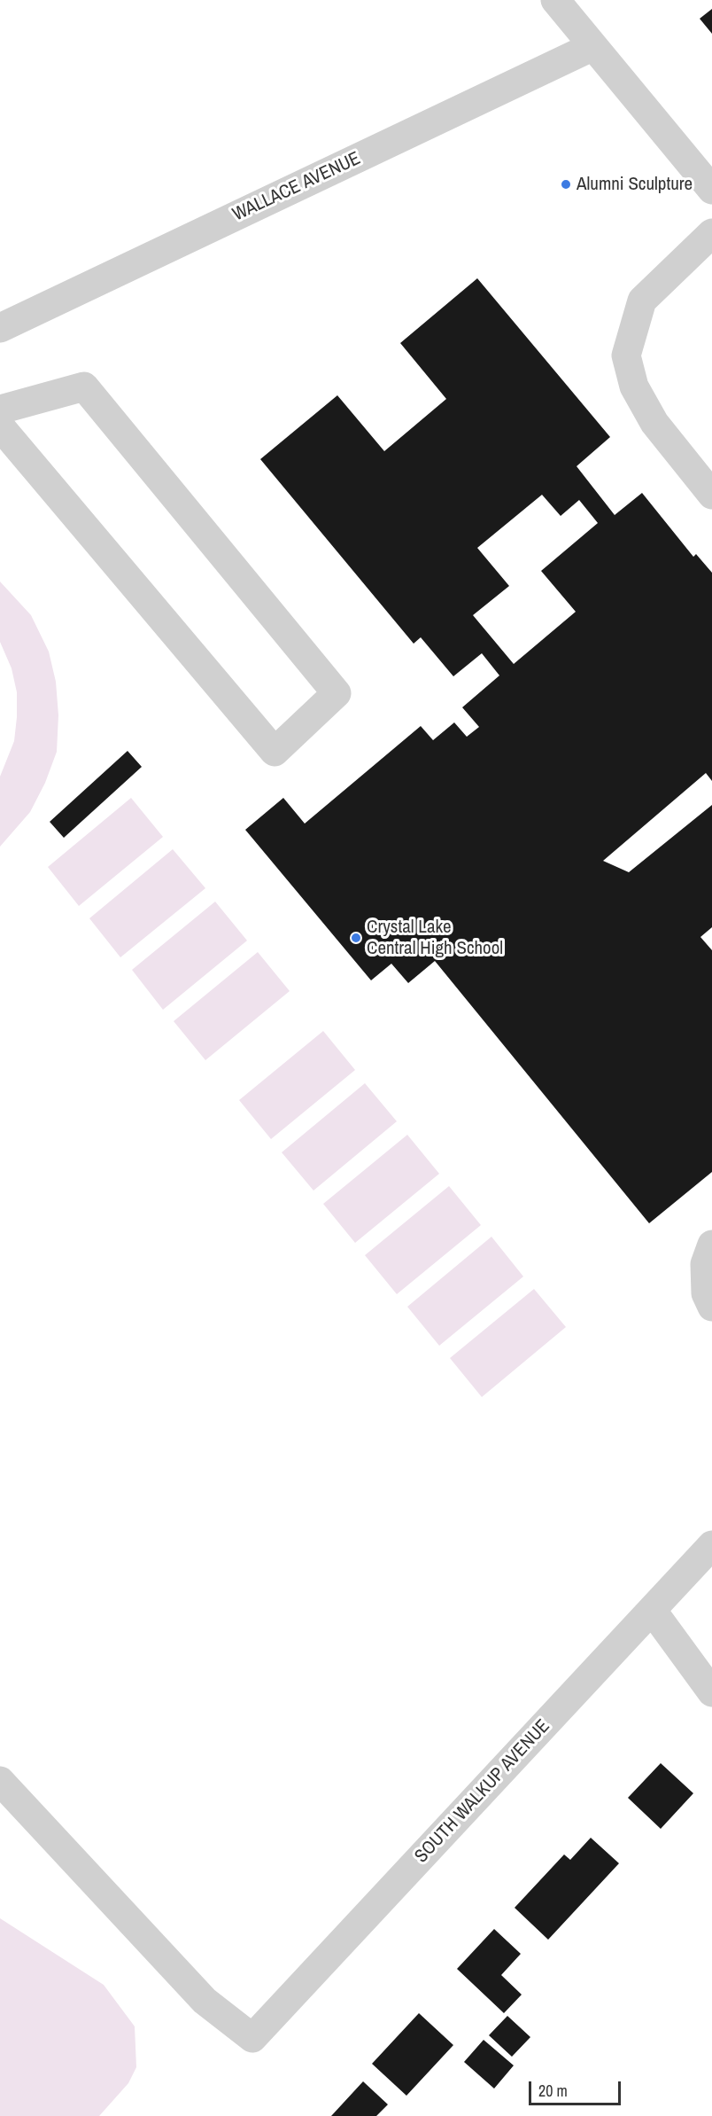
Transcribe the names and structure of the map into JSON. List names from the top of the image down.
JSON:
{
  "streets": {
    "street": ["WALLACE AVENUE", "SOUTH WALKUP AVENUE"]
  },
  "places": ["Alumni Sculpture", "Crystal Lake Central High School"],
  "scale_bar": "20 m"
}
